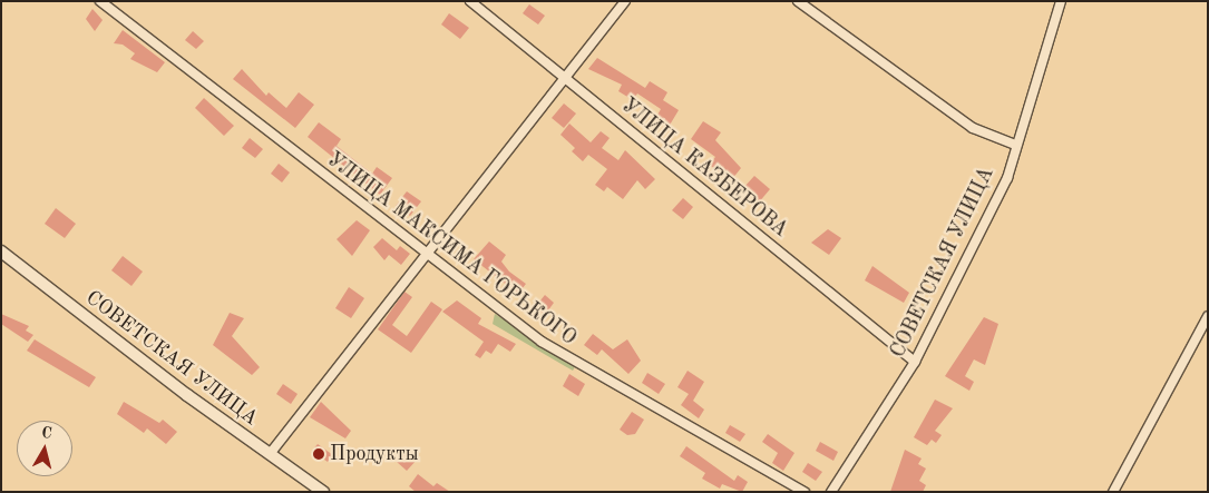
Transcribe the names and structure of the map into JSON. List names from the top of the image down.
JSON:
{
  "streets": {
    "street": ["УЛИЦА КАЗБЕРОВА", "УЛИЦА МАКСИМА ГОРЬКОГО", "СОВЕТСКАЯ УЛИЦА"]
  },
  "crossings": [
    ["УЛИЦА КАЗБЕРОВА", "СОВЕТСКАЯ УЛИЦА"]
  ],
  "places": ["Продукты"],
  "north": "top"
}
